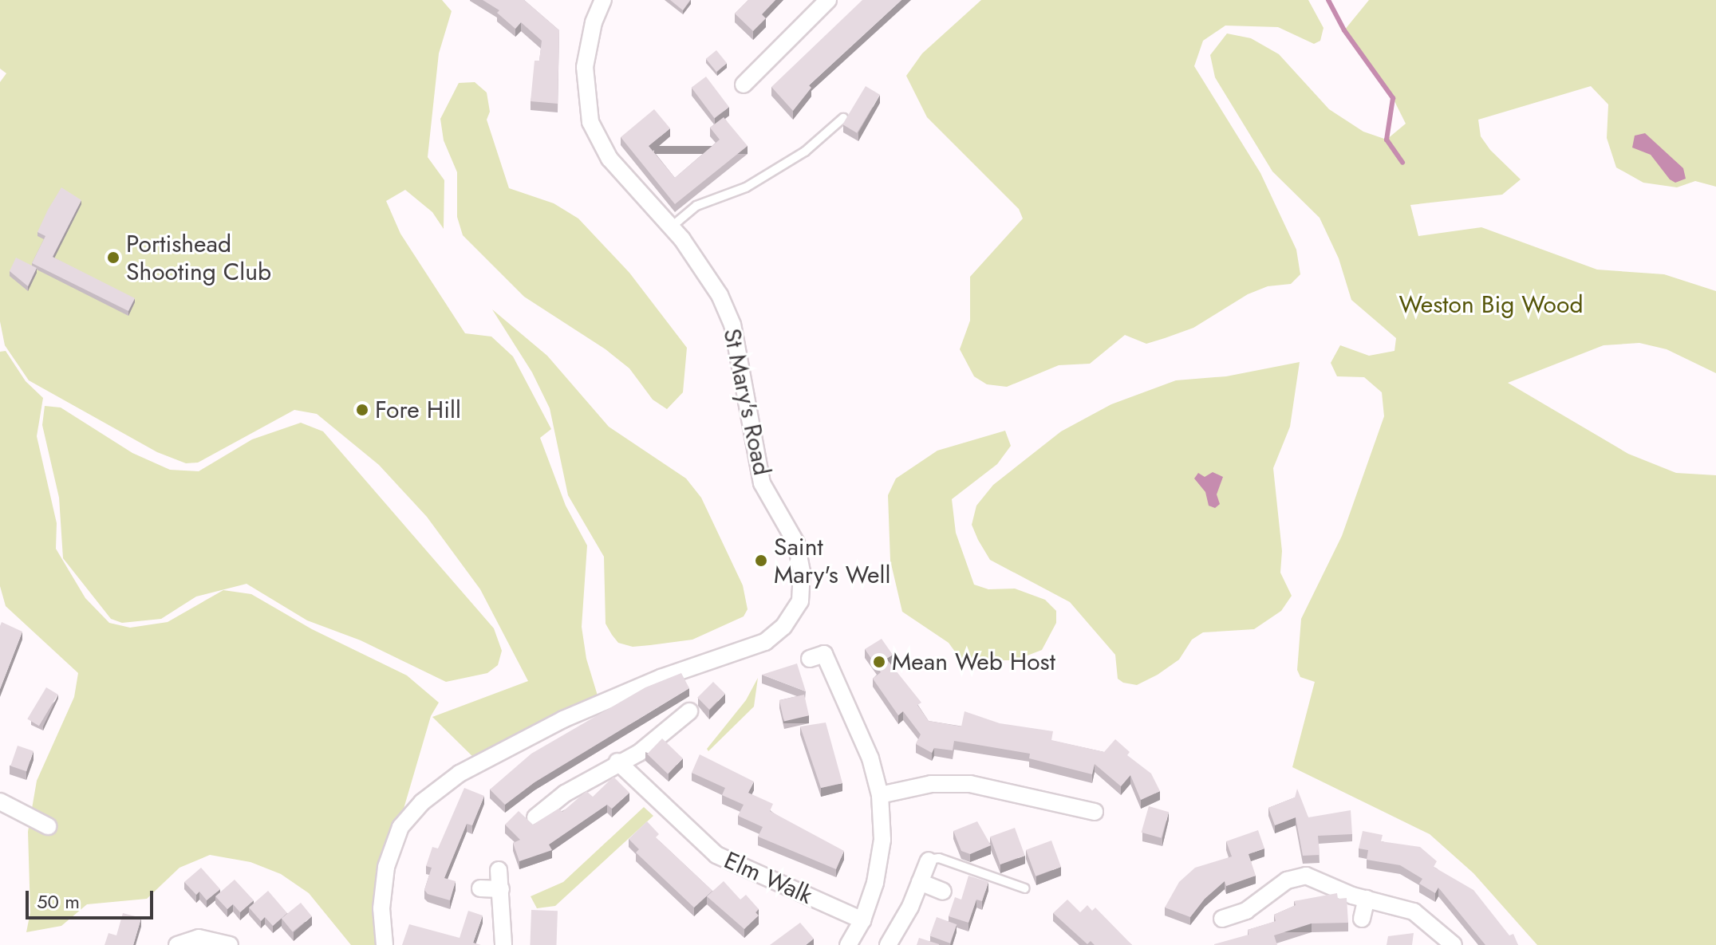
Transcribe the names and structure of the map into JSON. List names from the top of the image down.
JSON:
{
  "streets": {
    "street": ["St Mary's Road", "Elm Walk"]
  },
  "parks": ["Weston Big Wood"],
  "places": [
    "Portishead Shooting Club",
    "Fore Hill",
    "Saint Mary's Well",
    "Mean Web Host"
  ],
  "scale_bar": "50 m"
}
